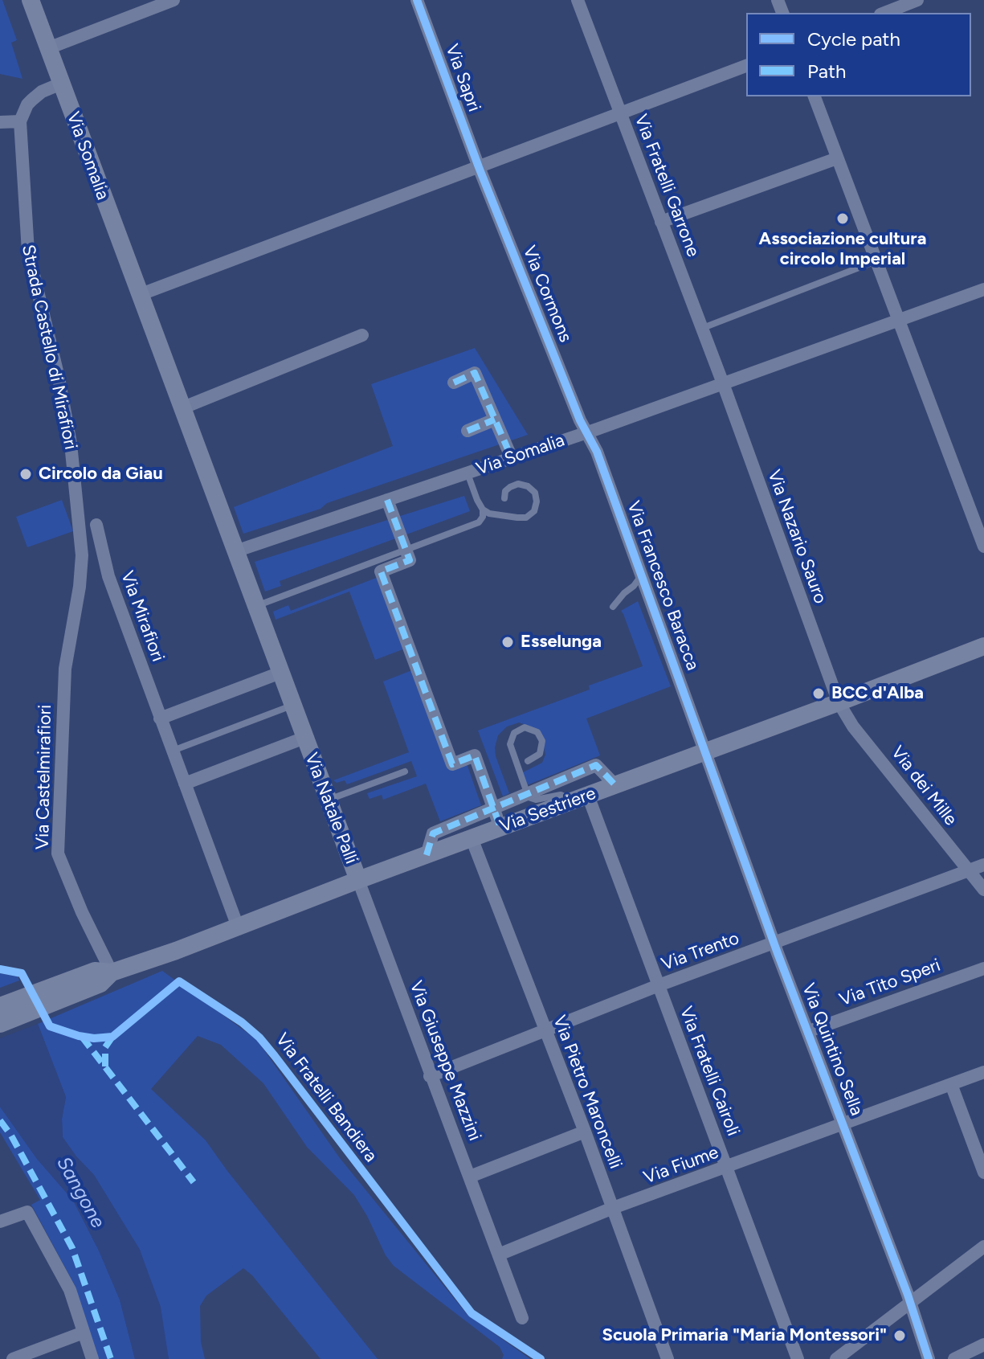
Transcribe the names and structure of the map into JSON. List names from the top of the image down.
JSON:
{
  "streets": {
    "main road": ["Via Somalia", "Via Natale Palli", "Via Sestriere"],
    "street": [
      "Via Sapri",
      "Via Fratelli Garrone",
      "Via Cormons",
      "Strada Castello di Mirafiori",
      "Via Nazario Sauro",
      "Via Francesco Baracca",
      "Via Mirafiori",
      "Via Castelmirafiori",
      "Via dei Mille",
      "Via Trento",
      "Via Tito Speri",
      "Via Quintino Sella",
      "Via Giuseppe Mazzini",
      "Via Fratelli Cairoli",
      "Via Pietro Maroncelli",
      "Via Fiume"
    ],
    "cycle path": ["Via Fratelli Bandiera"]
  },
  "crossings": [
    ["Via Sapri", "Via Cormons"],
    ["Via Somalia", "Via Fratelli Garrone"],
    ["Via Somalia", "Via Cormons"],
    ["Via Somalia", "Via Nazario Sauro"],
    ["Via Somalia", "Via Francesco Baracca"],
    ["Via Fratelli Garrone", "Via Nazario Sauro"],
    ["Via Cormons", "Via Francesco Baracca"],
    ["Strada Castello di Mirafiori", "Via Castelmirafiori"],
    ["Via Nazario Sauro", "Via dei Mille"],
    ["Via Nazario Sauro", "Via Sestriere"],
    ["Via Francesco Baracca", "Via Sestriere"],
    ["Via Francesco Baracca", "Via Quintino Sella"],
    ["Via Castelmirafiori", "Via Sestriere"],
    ["Via dei Mille", "Via Sestriere"],
    ["Via dei Mille", "Via Trento"],
    ["Via Natale Palli", "Via Sestriere"],
    ["Via Natale Palli", "Via Giuseppe Mazzini"],
    ["Via Sestriere", "Via Quintino Sella"],
    ["Via Sestriere", "Via Giuseppe Mazzini"],
    ["Via Sestriere", "Via Fratelli Cairoli"],
    ["Via Sestriere", "Via Pietro Maroncelli"],
    ["Via Trento", "Via Quintino Sella"],
    ["Via Trento", "Via Giuseppe Mazzini"],
    ["Via Trento", "Via Fratelli Cairoli"],
    ["Via Trento", "Via Pietro Maroncelli"],
    ["Via Tito Speri", "Via Quintino Sella"],
    ["Via Quintino Sella", "Via Fiume"],
    ["Via Giuseppe Mazzini", "Via Fiume"],
    ["Via Fratelli Cairoli", "Via Fiume"],
    ["Via Pietro Maroncelli", "Via Fiume"]
  ],
  "water": ["Sangone"],
  "places": [
    "Associazione cultura circolo Imperial",
    "Circolo da Giau",
    "Esselunga",
    "BCC d'Alba",
    "Scuola Primaria \"Maria Montessori\""
  ],
  "legend": ["Cycle path", "Path"]
}
